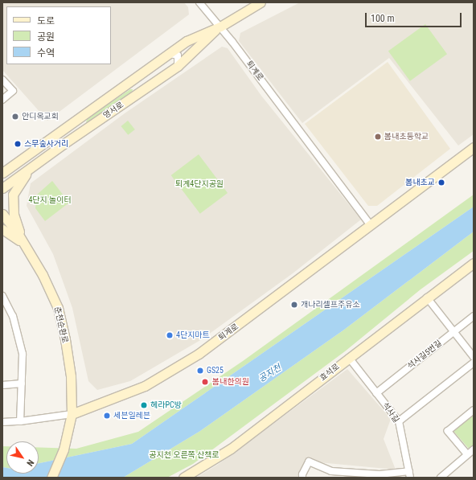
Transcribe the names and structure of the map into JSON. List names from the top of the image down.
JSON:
{
  "streets": {
    "street": [
      "퇴계로",
      "영서로",
      "춘천순환로",
      "석사길5번길",
      "효석로",
      "석사길"
    ]
  },
  "crossings": [
    ["퇴계로", "영서로"],
    ["퇴계로", "춘천순환로"],
    ["석사길5번길", "석사길"],
    ["효석로", "석사길"]
  ],
  "water": ["공지천"],
  "parks": ["퇴계4단지공원", "4단지 놀이터", "공지천 오른쪽 산책로"],
  "places": [
    "안디옥교회",
    "봄내초등학교",
    "스무숲사거리",
    "봄내초교",
    "개나리셀프주유소",
    "4단지마트",
    "GS25",
    "봄내한의원",
    "헤라PC방",
    "세븐일레븐"
  ],
  "legend": ["도로", "공원", "수역"],
  "scale_bar": "100 m",
  "north": "bottom right"
}
